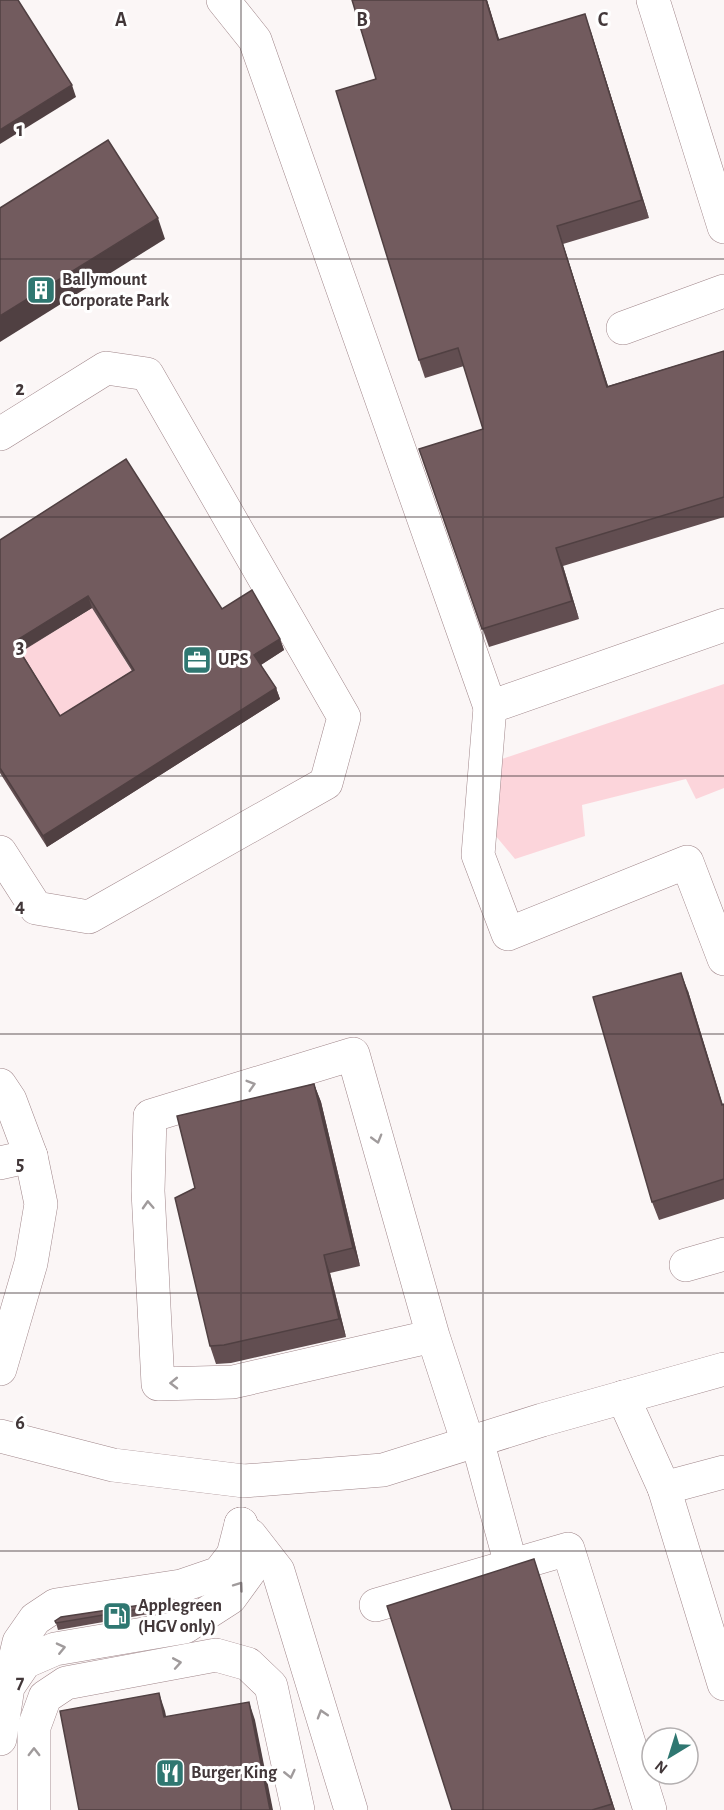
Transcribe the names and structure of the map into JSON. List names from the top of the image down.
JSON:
{
  "places": {
    "building": ["Ballymount Corporate Park"],
    "office": ["UPS"],
    "fuel station": ["Applegreen (HGV only)"],
    "restaurant": ["Burger King"]
  },
  "north": "bottom left",
  "grid": {
    "columns": ["A", "B", "C"],
    "rows": [
      "1",
      "2",
      "3",
      "4",
      "5",
      "6",
      "7"
    ]
  }
}
